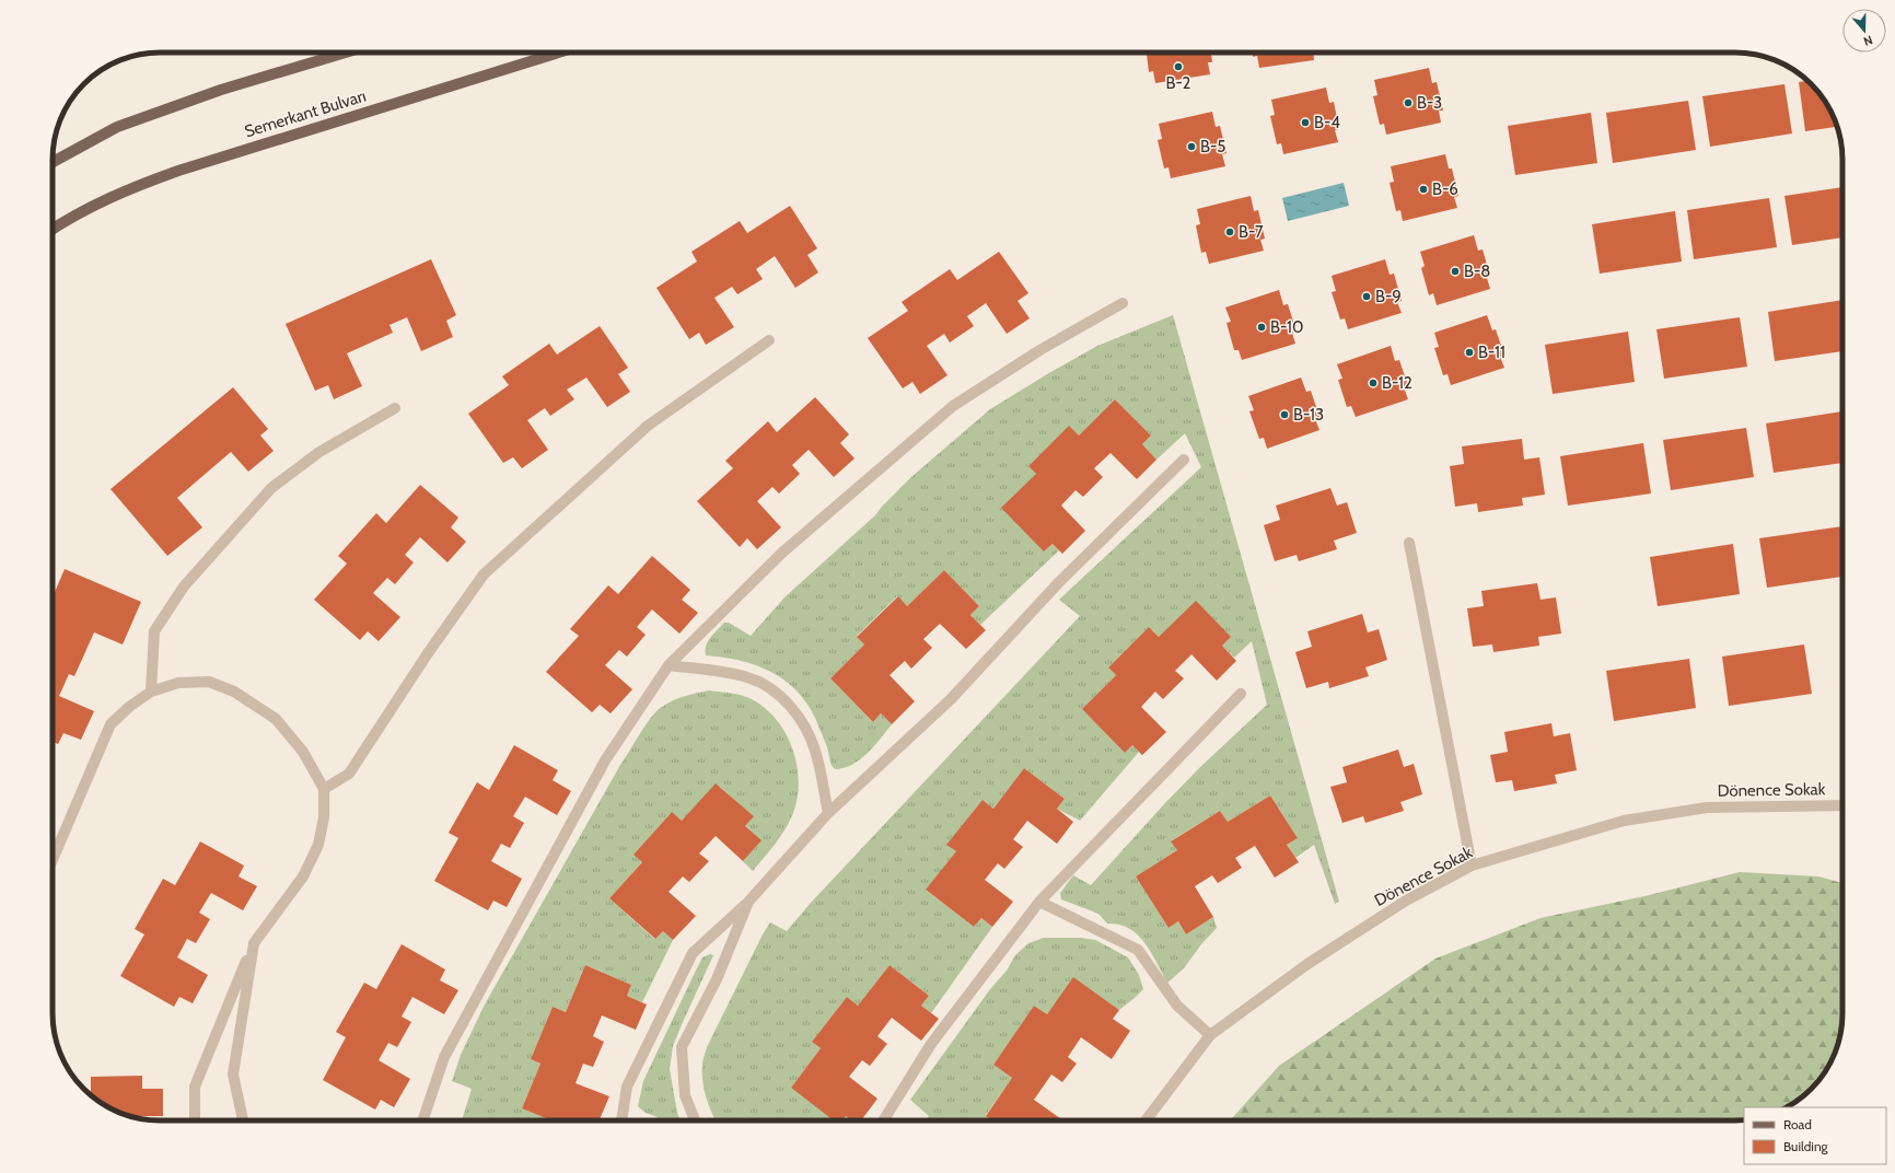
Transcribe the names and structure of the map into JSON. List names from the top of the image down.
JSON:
{
  "streets": {
    "main road": ["Semerkant Bulvarı"],
    "street": ["Dönence Sokak"]
  },
  "places": [
    "B-2",
    "B-3",
    "B-4",
    "B-5",
    "B-6",
    "B-7",
    "B-8",
    "B-9",
    "B-10",
    "B-11",
    "B-12",
    "B-13"
  ],
  "legend": ["Road", "Building"],
  "north": "bottom"
}
